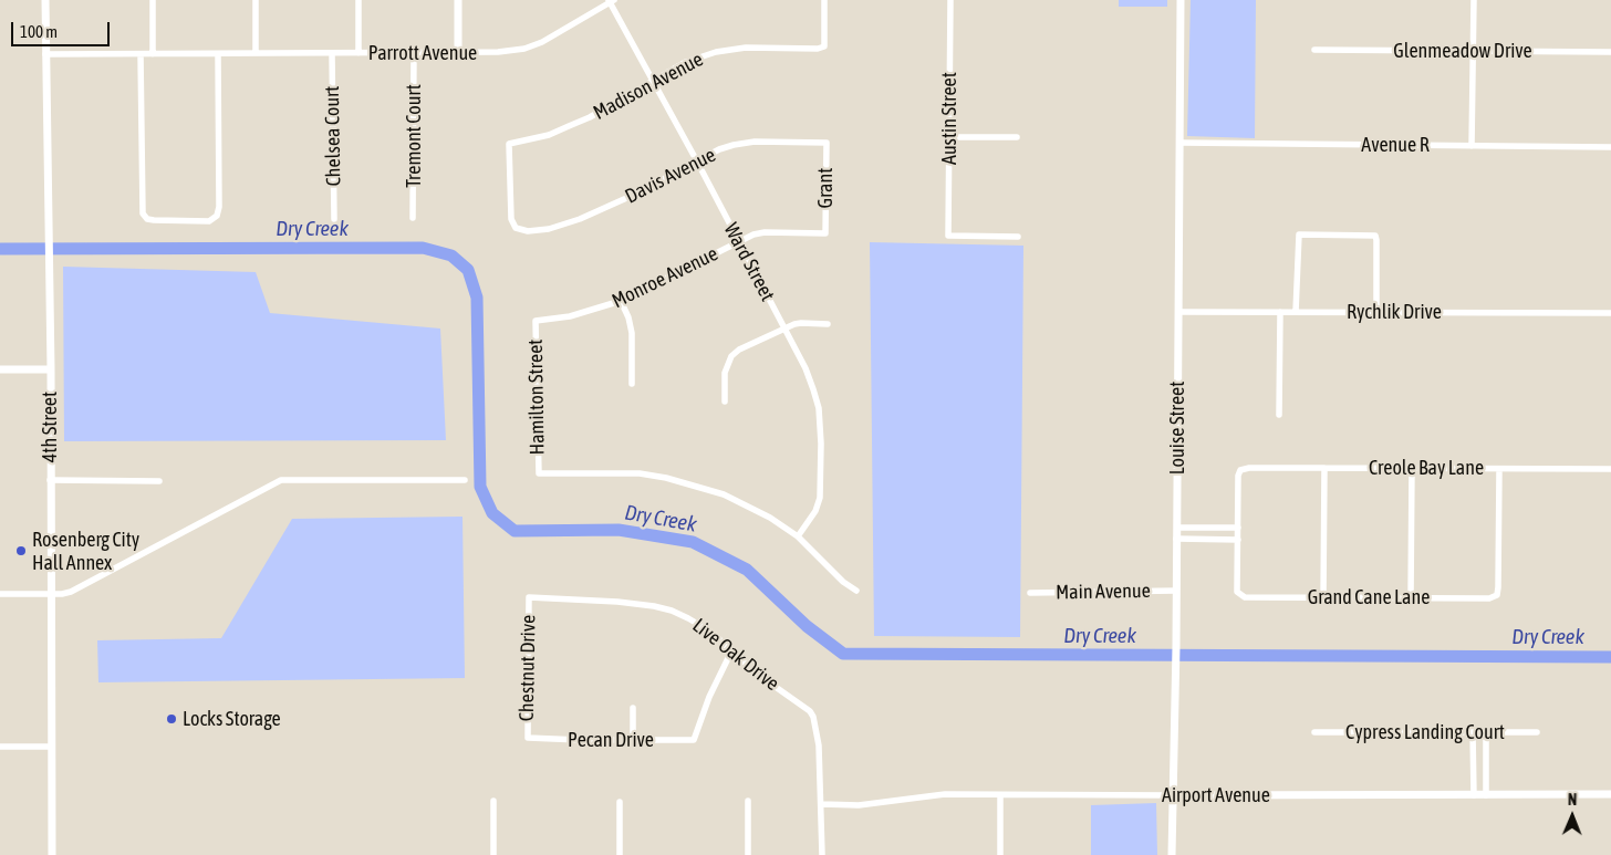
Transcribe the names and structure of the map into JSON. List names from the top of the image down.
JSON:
{
  "streets": {
    "street": [
      "Glenmeadow Drive",
      "Parrott Avenue",
      "Madison Avenue",
      "Austin Street",
      "Chelsea Court",
      "Tremont Court",
      "Avenue R",
      "Davis Avenue",
      "Grant",
      "Ward Street",
      "Monroe Avenue",
      "Rychlik Drive",
      "Hamilton Street",
      "4th Street",
      "Louise Street",
      "Creole Bay Lane",
      "Main Avenue",
      "Grand Cane Lane",
      "Live Oak Drive",
      "Chestnut Drive",
      "Cypress Landing Court",
      "Pecan Drive",
      "Airport Avenue"
    ]
  },
  "crossings": [
    ["Parrott Avenue", "Chelsea Court"],
    ["Parrott Avenue", "Tremont Court"],
    ["Parrott Avenue", "Ward Street"],
    ["Parrott Avenue", "4th Street"],
    ["Madison Avenue", "Davis Avenue"],
    ["Madison Avenue", "Ward Street"],
    ["Avenue R", "Louise Street"],
    ["Davis Avenue", "Grant"],
    ["Davis Avenue", "Ward Street"],
    ["Grant", "Monroe Avenue"],
    ["Ward Street", "Monroe Avenue"],
    ["Ward Street", "Hamilton Street"],
    ["Monroe Avenue", "Hamilton Street"],
    ["Rychlik Drive", "Louise Street"],
    ["Louise Street", "Main Avenue"],
    ["Louise Street", "Airport Avenue"],
    ["Creole Bay Lane", "Grand Cane Lane"],
    ["Live Oak Drive", "Chestnut Drive"],
    ["Live Oak Drive", "Pecan Drive"],
    ["Live Oak Drive", "Airport Avenue"],
    ["Chestnut Drive", "Pecan Drive"]
  ],
  "water": ["Dry Creek"],
  "places": ["Rosenberg City Hall Annex", "Locks Storage"],
  "scale_bar": "100 m",
  "north": "top"
}
